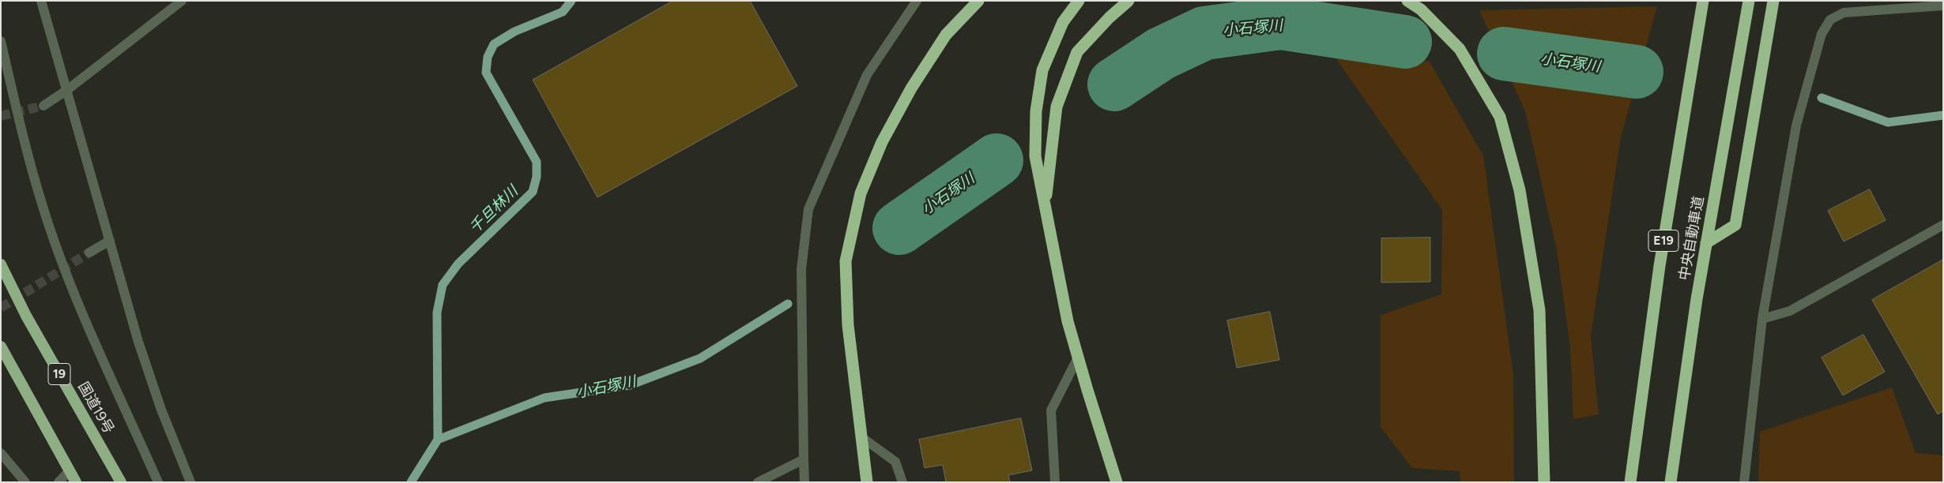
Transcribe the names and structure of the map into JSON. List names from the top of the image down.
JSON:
{
  "streets": {
    "highway": [
      "中央自動車道",
      "E19",
      "19",
      "国道19号"
    ]
  },
  "water": ["小石塚川", "千旦林川"]
}
